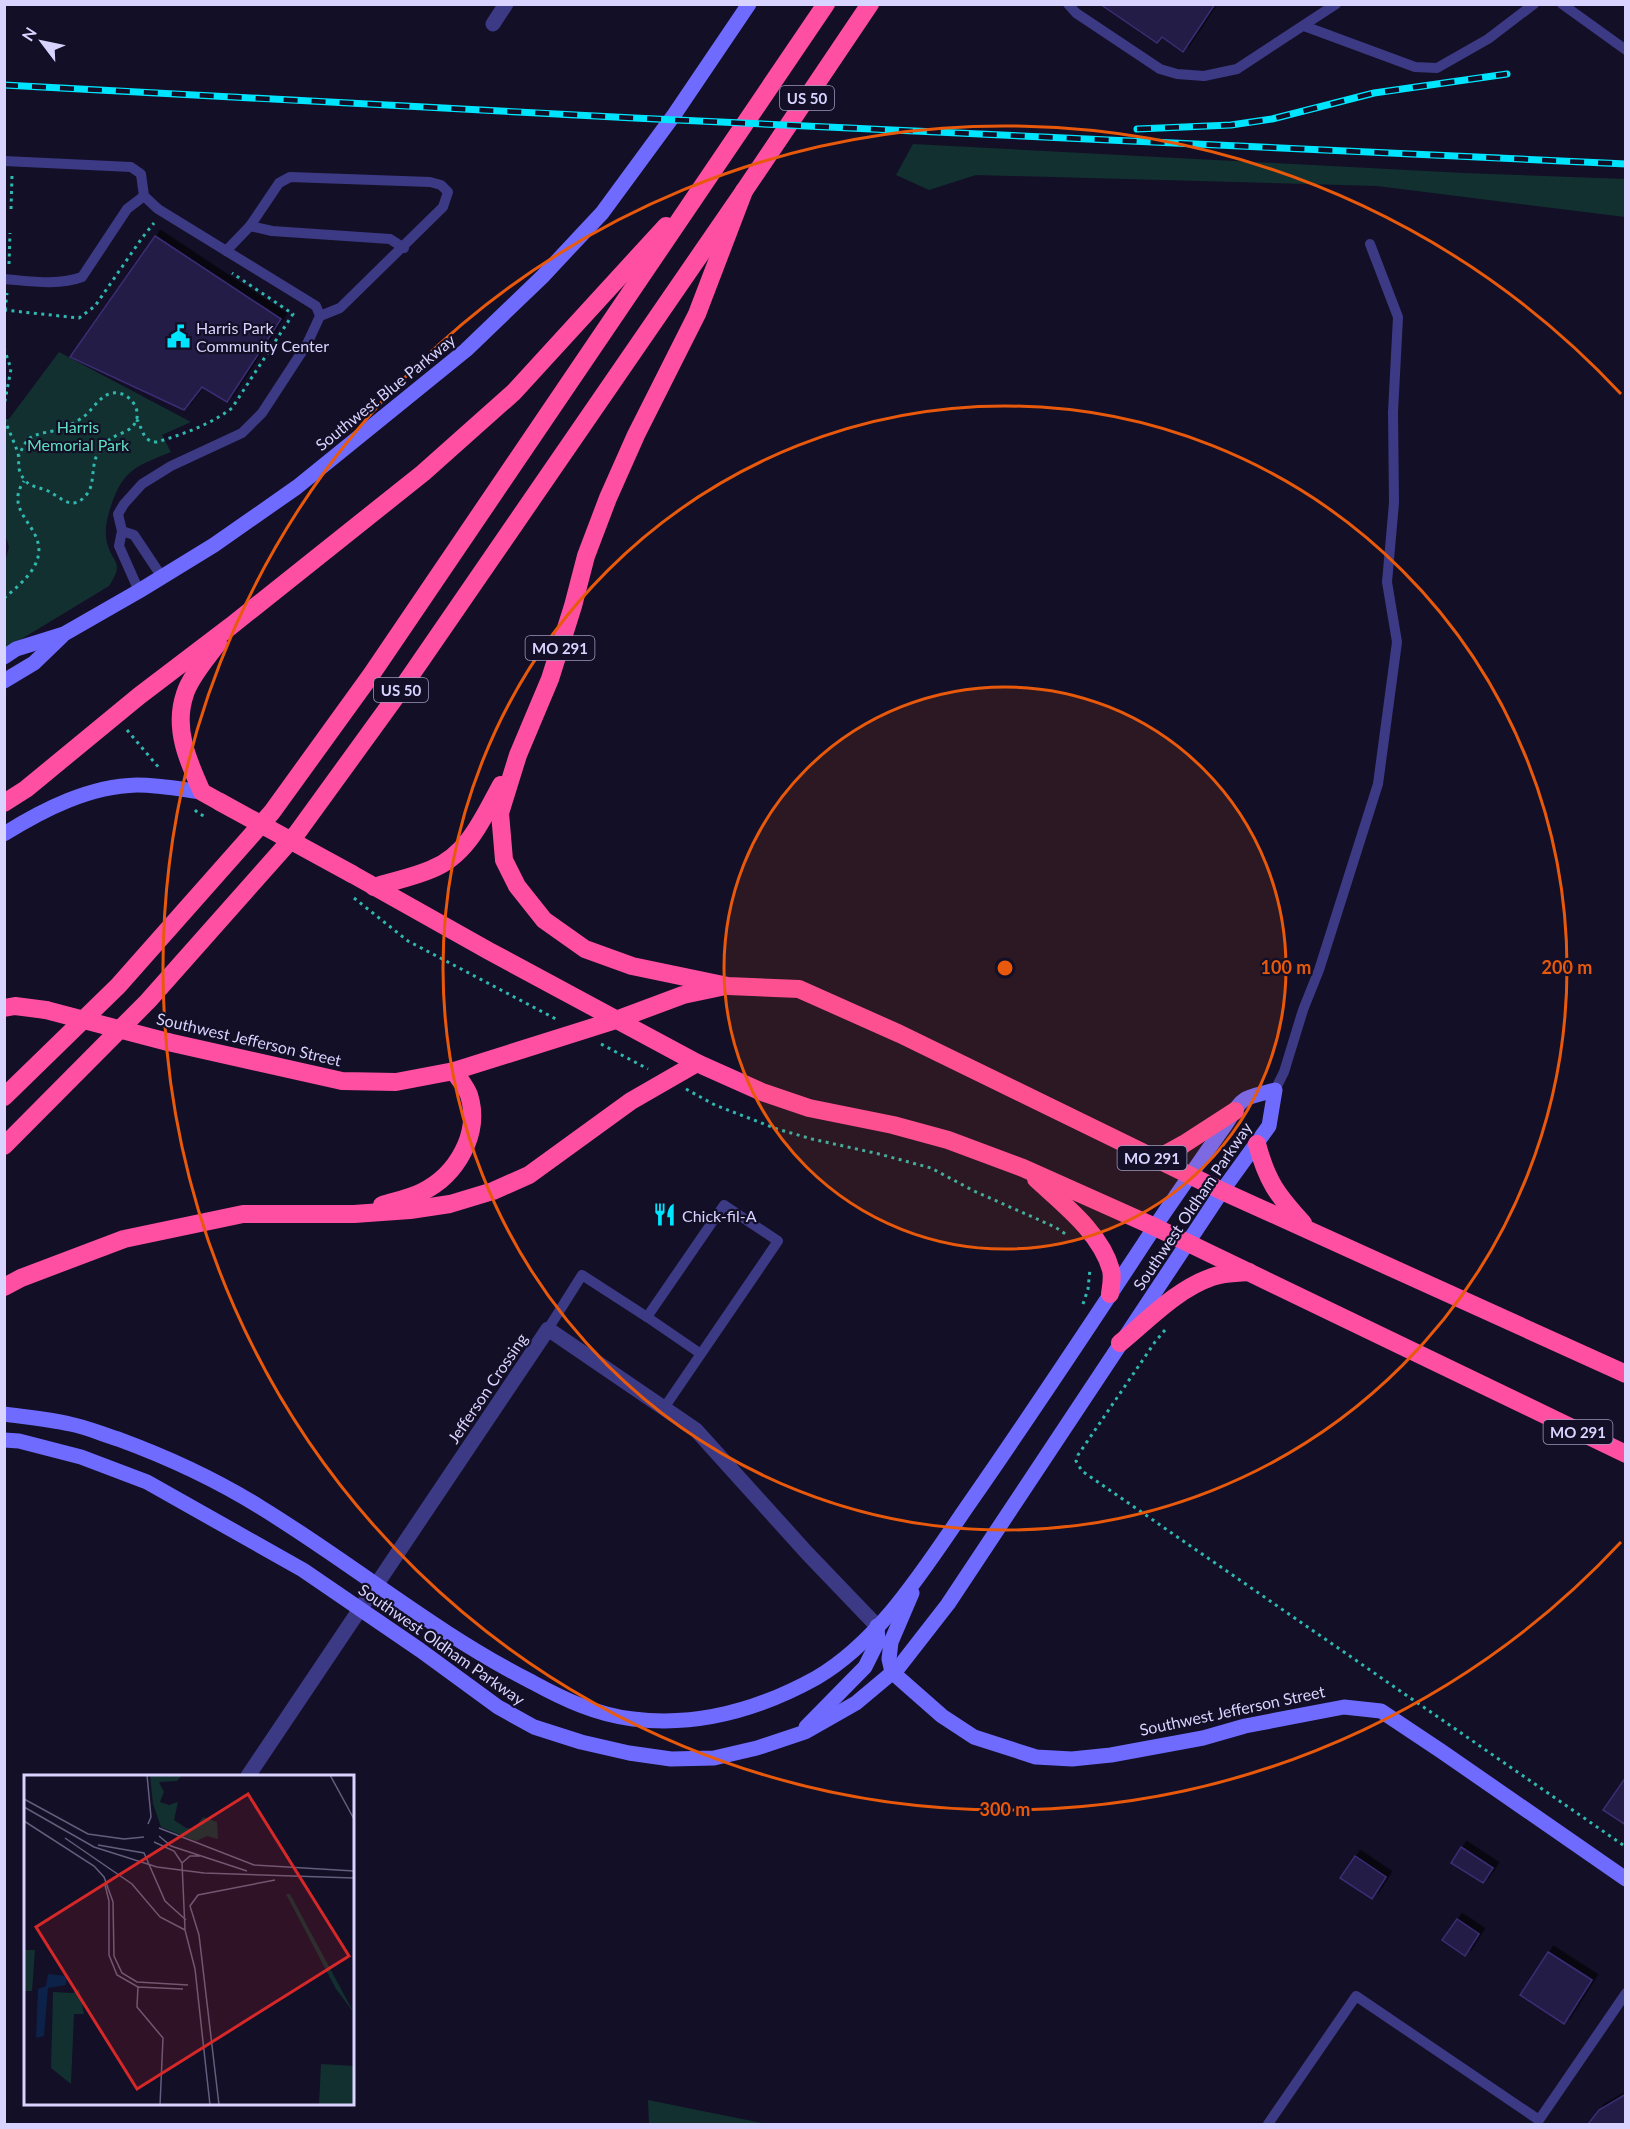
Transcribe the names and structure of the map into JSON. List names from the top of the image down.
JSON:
{
  "streets": {
    "highway": ["US 50", "MO 291", "Southwest Jefferson Street"],
    "street": ["Southwest Blue Parkway", "Southwest Oldham Parkway", "Jefferson Crossing"]
  },
  "crossings": [
    ["US 50", "MO 291"],
    ["MO 291", "Southwest Jefferson Street"],
    ["MO 291", "Southwest Oldham Parkway"],
    ["Southwest Jefferson Street", "Southwest Oldham Parkway"],
    ["Southwest Oldham Parkway", "Jefferson Crossing"]
  ],
  "parks": ["Harris Memorial Park"],
  "places": {
    "public building": ["Harris Park Community Center"],
    "restaurant": ["Chick-fil-A"]
  },
  "north": "top left",
  "rings": ["100 m", "200 m", "300 m"]
}
